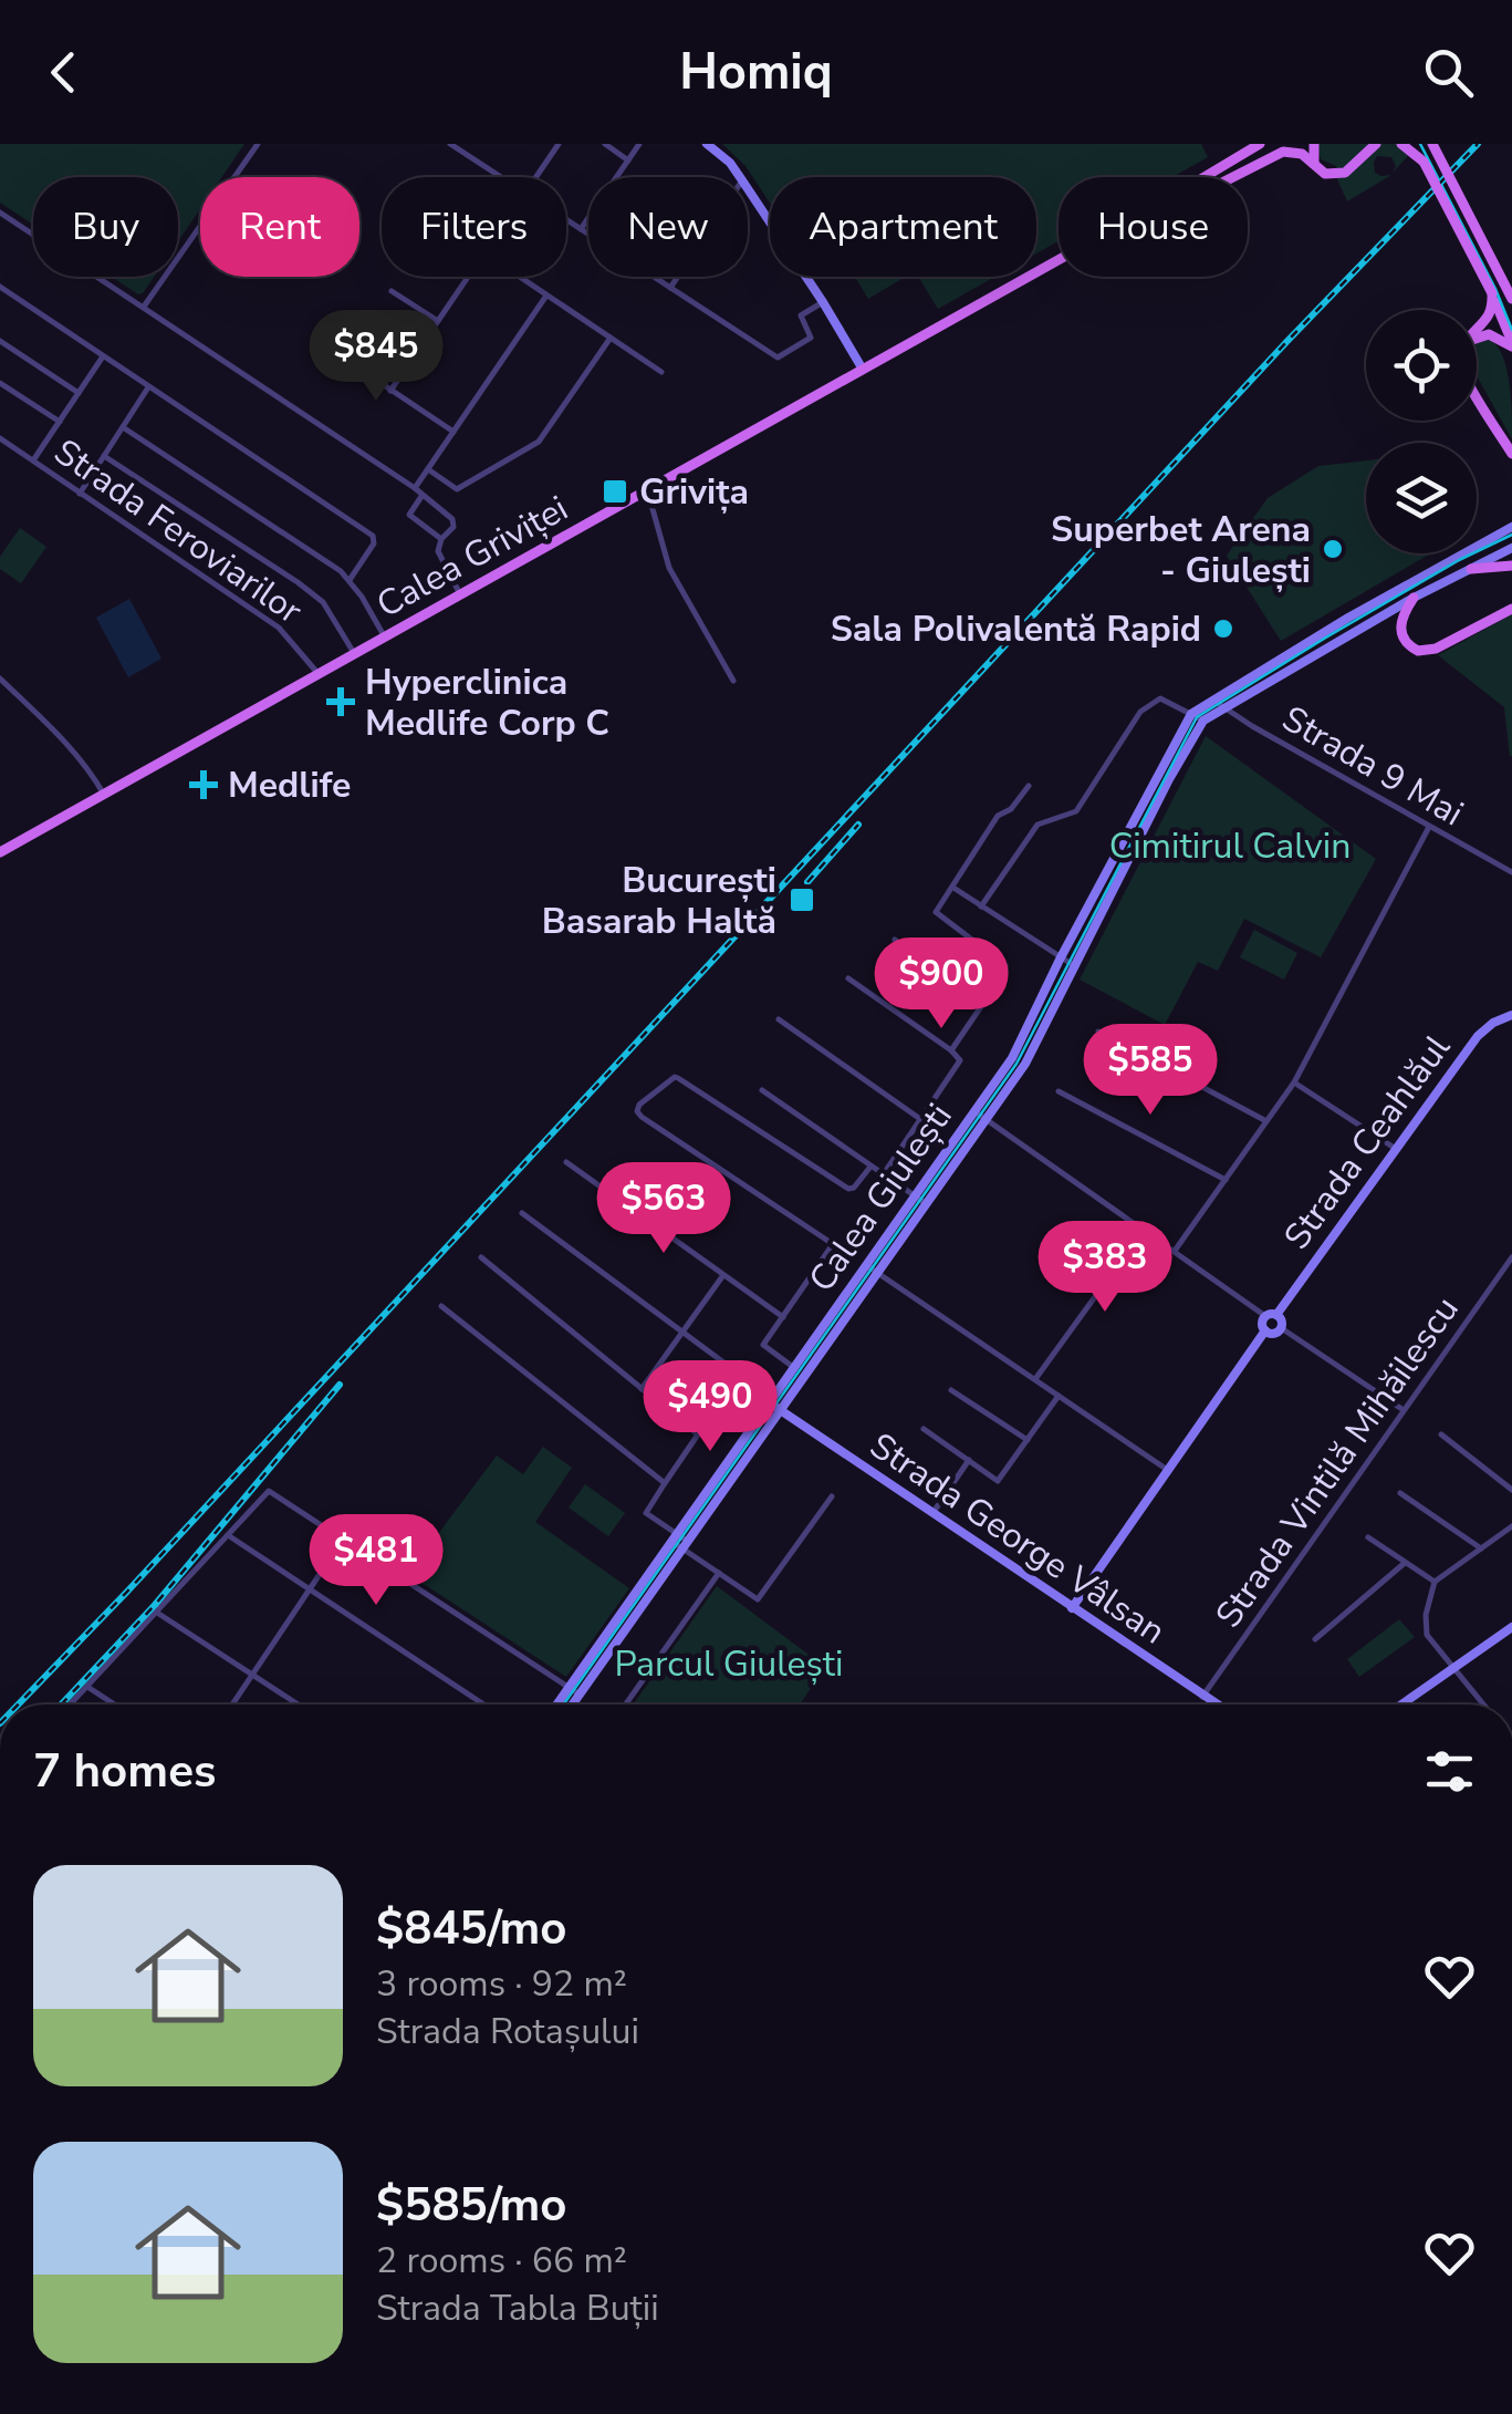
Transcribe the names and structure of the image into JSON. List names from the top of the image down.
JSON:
{
  "streets": {
    "main road": [
      "Calea Griviței",
      "Strada Ceahlăul",
      "Calea Giulești",
      "Strada George Vâlsan"
    ],
    "street": ["Strada Feroviarilor", "Strada 9 Mai", "Strada Vintilă Mihăilescu"]
  },
  "crossings": [
    ["Strada Feroviarilor", "Calea Griviței"],
    ["Strada 9 Mai", "Calea Giulești"],
    ["Calea Giulești", "Strada George Vâlsan"],
    ["Strada Vintilă Mihăilescu", "Strada George Vâlsan"]
  ],
  "parks": ["Cimitirul Calvin", "Parcul Giulești"],
  "places": {
    "transit": ["Grivița", "București Basarab Haltă"],
    "other": ["Superbet Arena - Giulești", "Sala Polivalentă Rapid"],
    "health": ["Hyperclinica Medlife Corp C", "Medlife"]
  },
  "page": {
    "header": "Homiq",
    "chip": [
      "Buy",
      "Rent",
      "Filters",
      "New",
      "Apartment",
      "House"
    ],
    "price": [
      "$845",
      "$900",
      "$585",
      "$563",
      "$383",
      "$490",
      "$481"
    ],
    "heading": "7 homes",
    "list": [
      {
        "name": "$845/mo",
        "note": "3 rooms · 92 m² · Strada Rotașului"
      },
      {
        "name": "$585/mo",
        "note": "2 rooms · 66 m² · Strada Tabla Buții"
      }
    ]
  }
}
